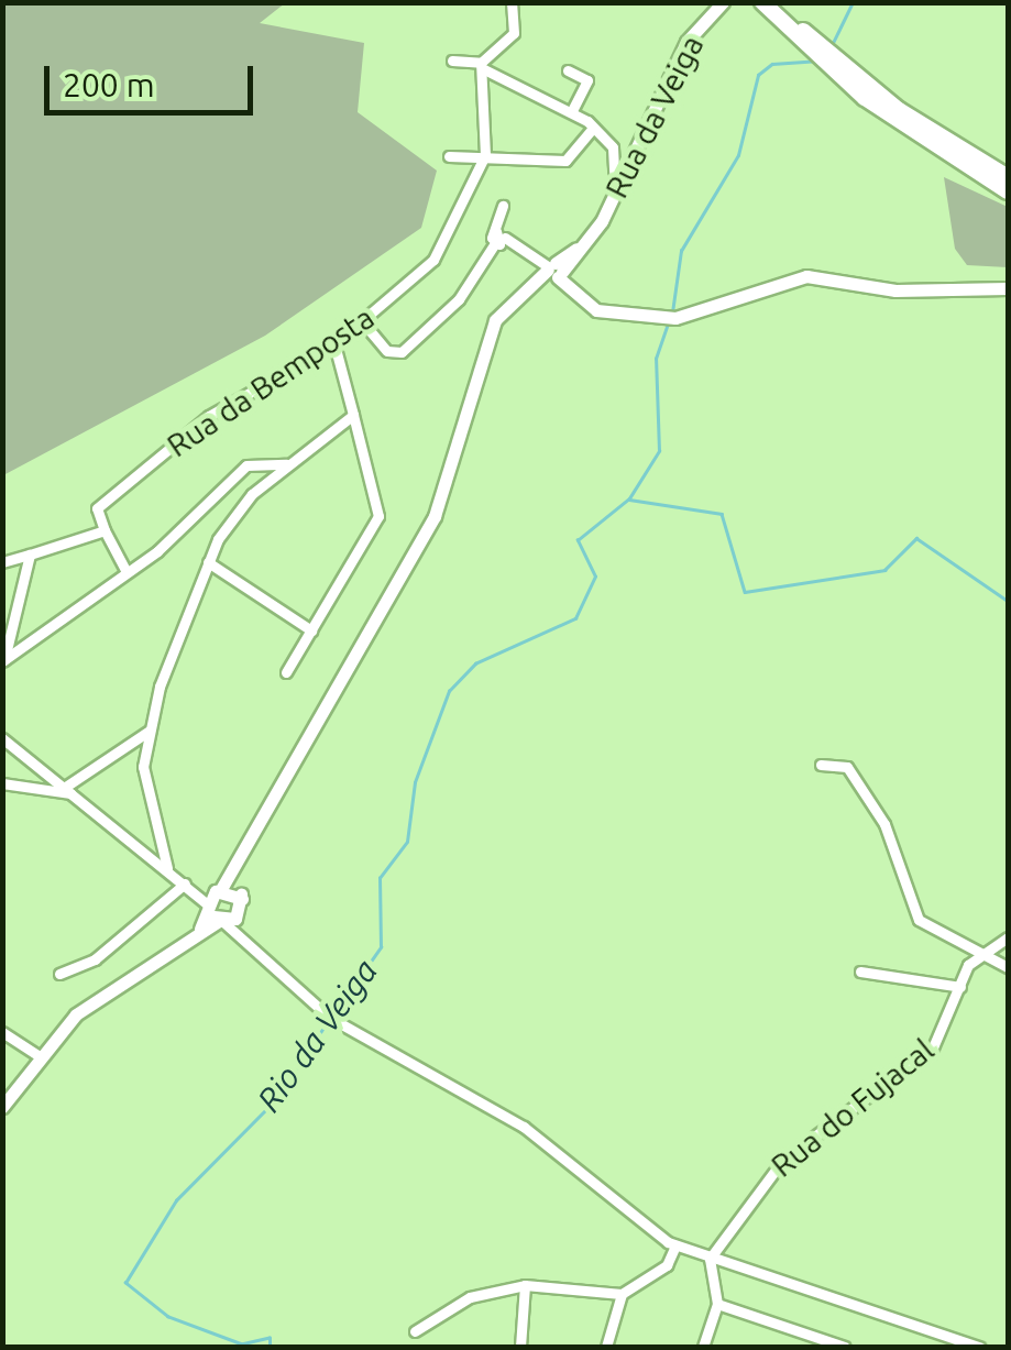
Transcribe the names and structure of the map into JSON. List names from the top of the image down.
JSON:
{
  "streets": {
    "main road": ["Rua da Veiga"],
    "street": ["Rua da Bemposta", "Rua do Fujacal"]
  },
  "water": ["Rio da Veiga"],
  "scale_bar": "200 m"
}
